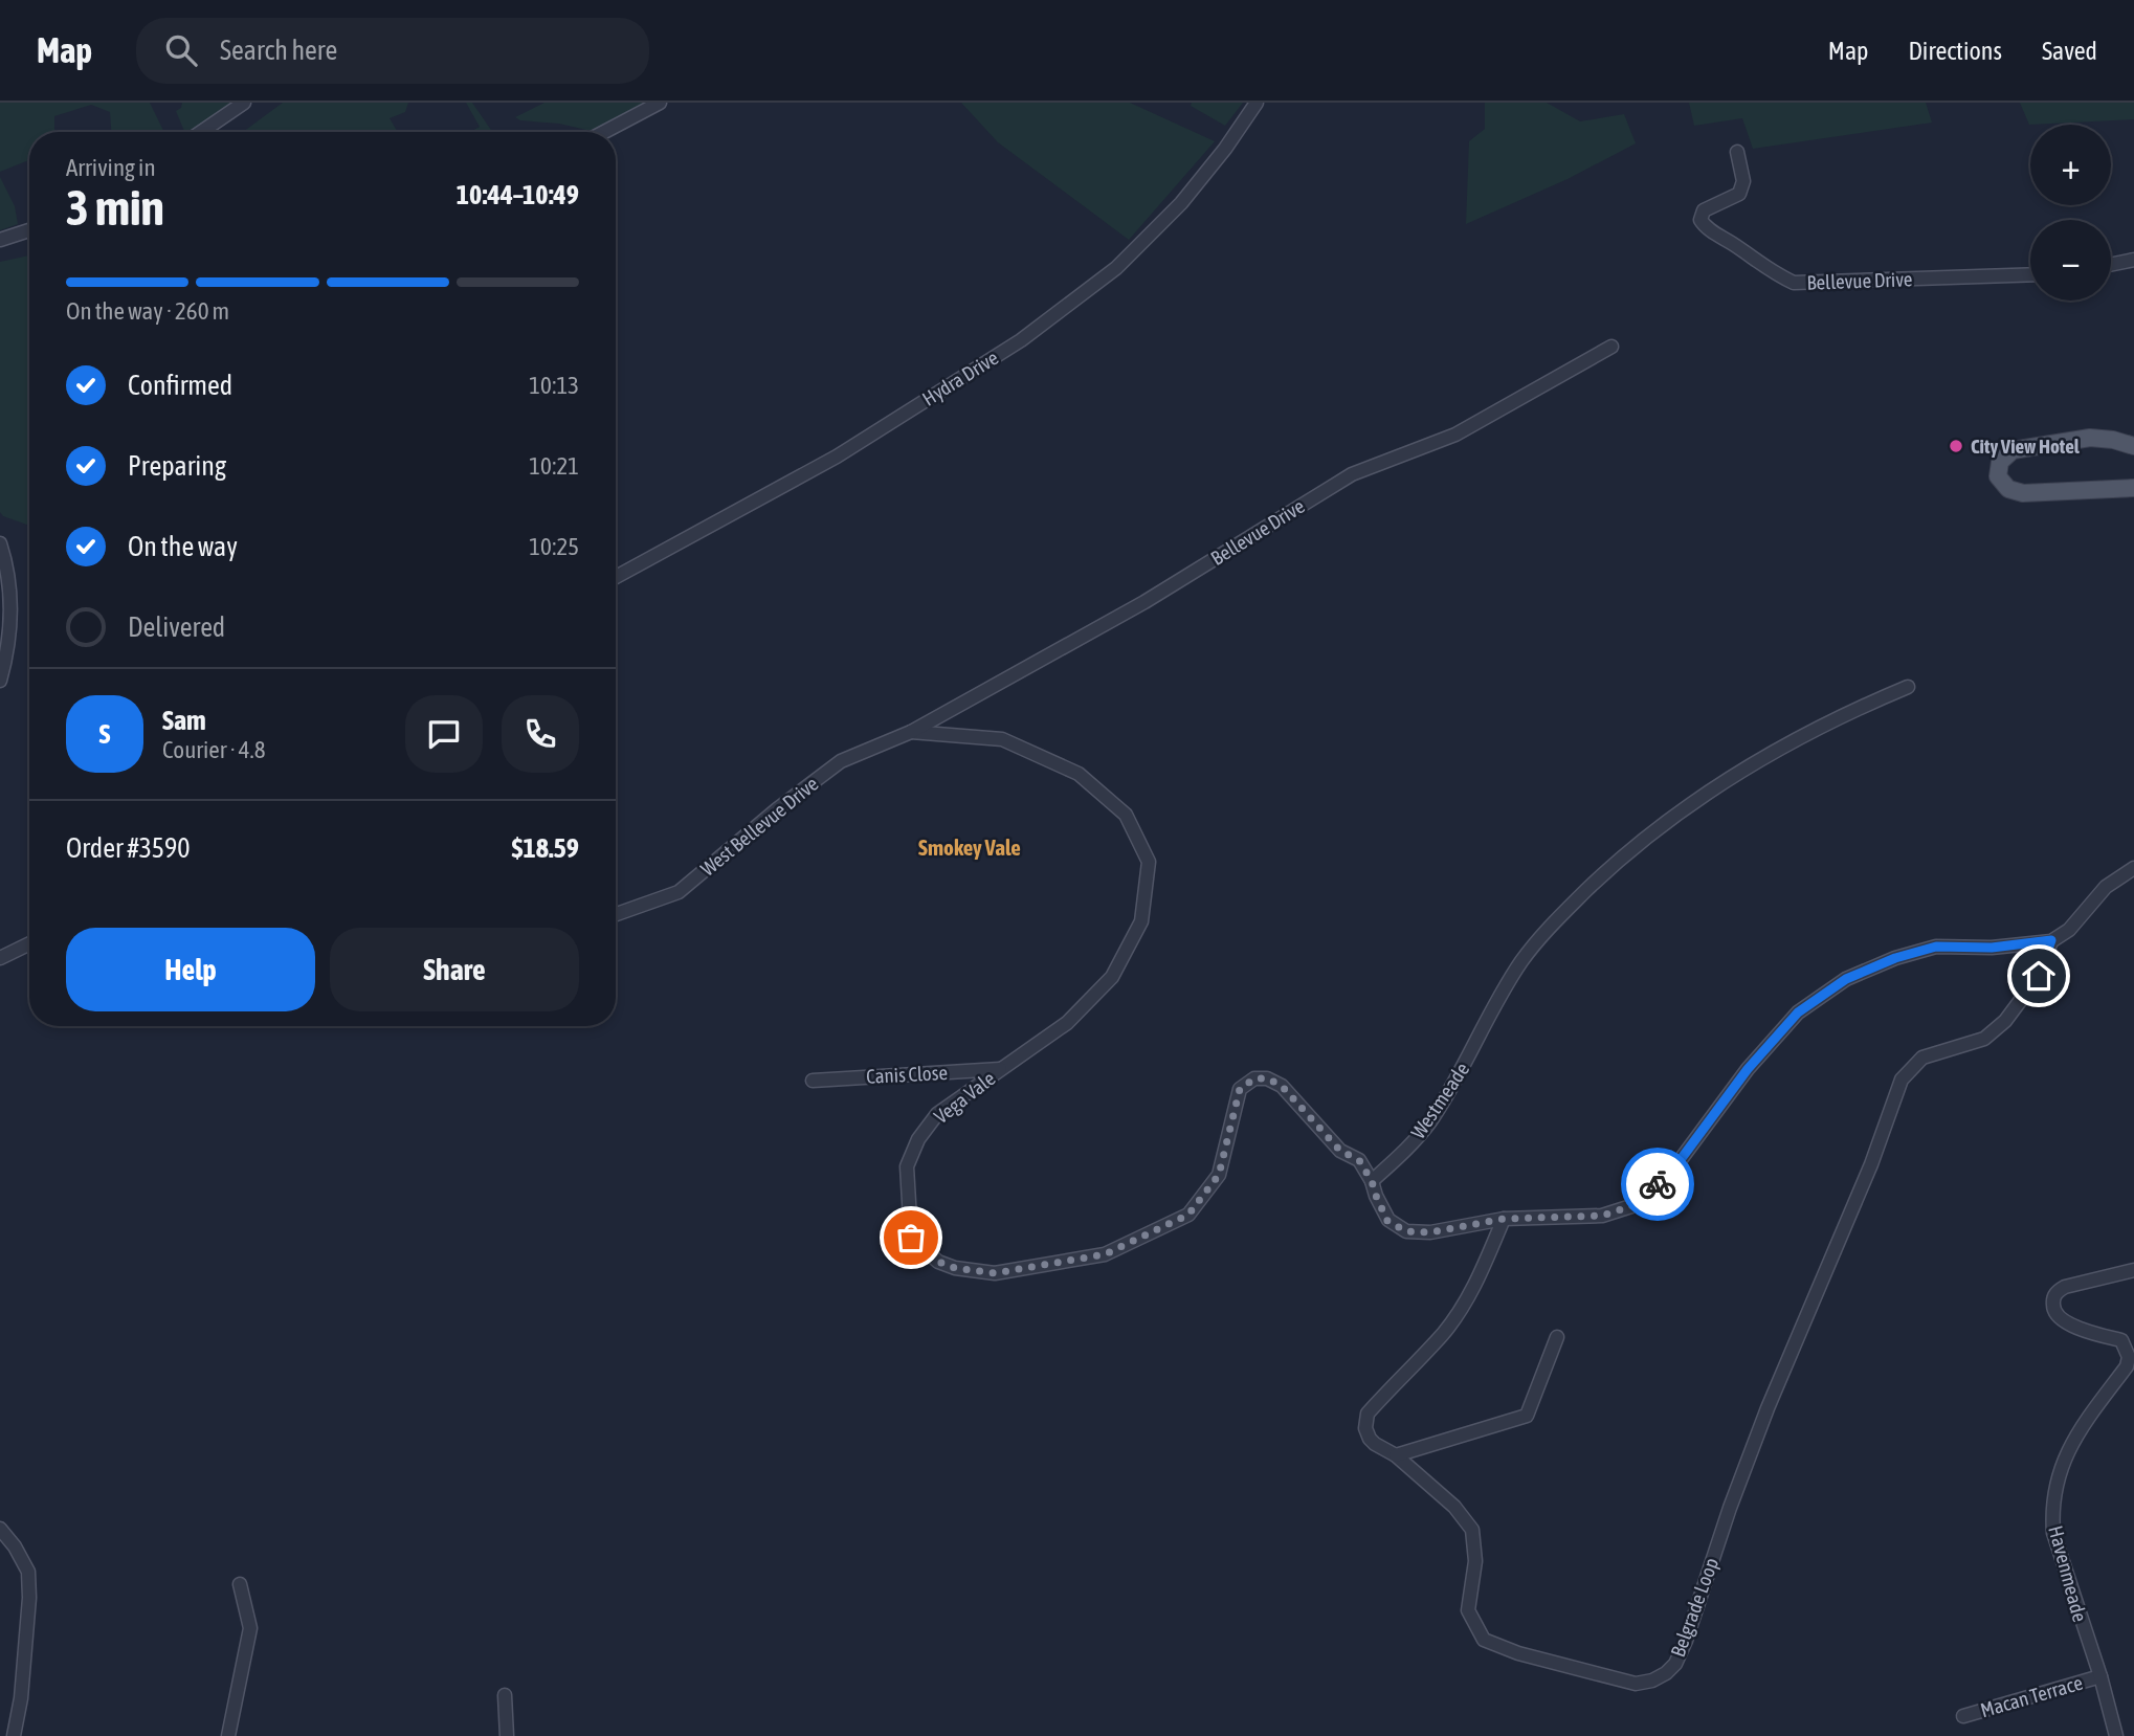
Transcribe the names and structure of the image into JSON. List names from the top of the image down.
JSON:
{
  "streets": {
    "street": [
      "Bellevue Drive",
      "Hydra Drive",
      "West Bellevue Drive",
      "Canis Close",
      "Vega Vale",
      "Westmeade",
      "Havenmeade",
      "Belgrade Loop",
      "Macan Terrace"
    ]
  },
  "crossings": [
    ["Bellevue Drive", "West Bellevue Drive"],
    ["Bellevue Drive", "Vega Vale"],
    ["West Bellevue Drive", "Vega Vale"],
    ["Canis Close", "Vega Vale"],
    ["Vega Vale", "Westmeade"],
    ["Havenmeade", "Macan Terrace"]
  ],
  "districts": ["Smokey Vale"],
  "places": ["City View Hotel"],
  "page": {
    "header": "Map",
    "search": "Search here",
    "nav": ["Map", "Directions", "Saved"],
    "map_buttons": ["+", "−"],
    "heading": ["3 min", "Arriving in", "10:44–10:49"],
    "panel": [
      "Sam",
      "Courier · 4.8",
      "Order #3590",
      "$18.59"
    ],
    "bar": "On the way · 260 m",
    "list": [
      ["Confirmed", "10:13"],
      ["Preparing", "10:21"],
      ["On the way", "10:25"],
      "Delivered"
    ],
    "round": "S",
    "buttons": ["Help", "Share"]
  }
}
